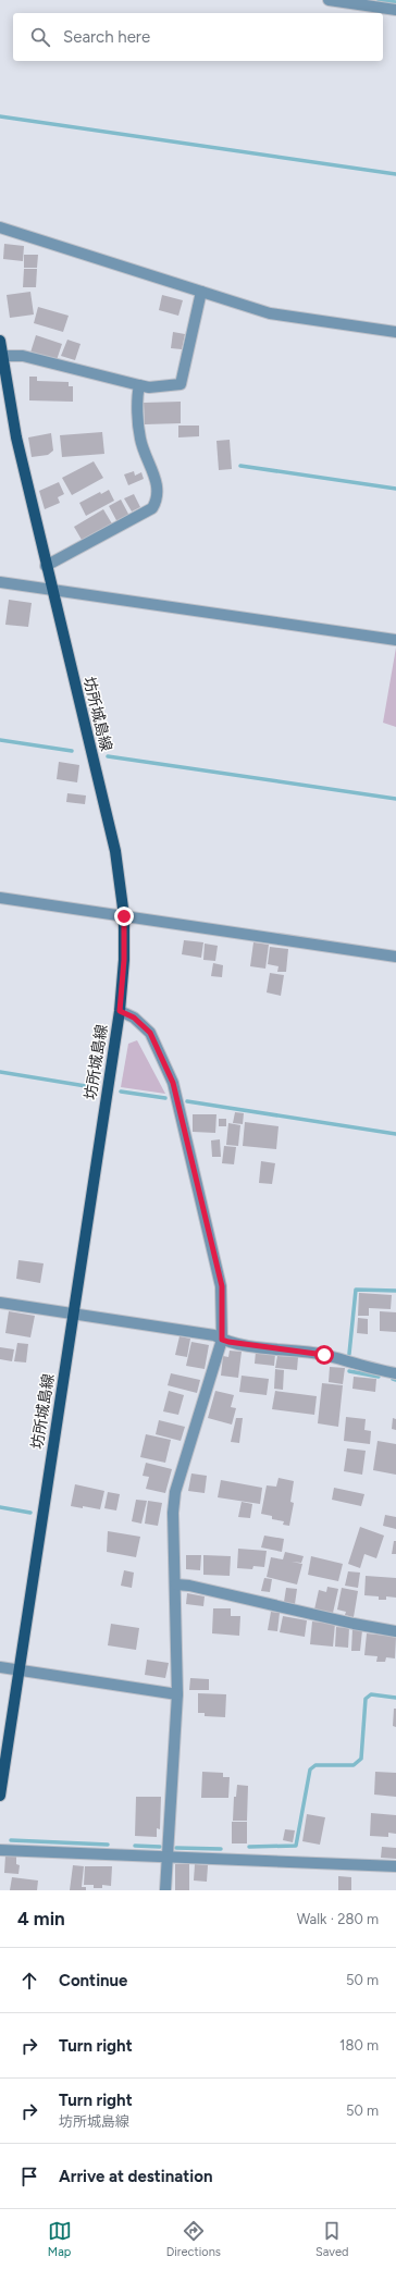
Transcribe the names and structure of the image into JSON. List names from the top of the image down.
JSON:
{
  "streets": {
    "main road": ["坊所城島線"]
  },
  "page": {
    "search": "Search here",
    "heading": ["4 min", "Walk · 280 m"],
    "list": [
      ["Continue", "50 m"],
      ["Turn right", "180 m"],
      ["Turn right", "坊所城島線", "50 m"],
      "Arrive at destination"
    ],
    "nav": ["Map", "Directions", "Saved"]
  }
}
